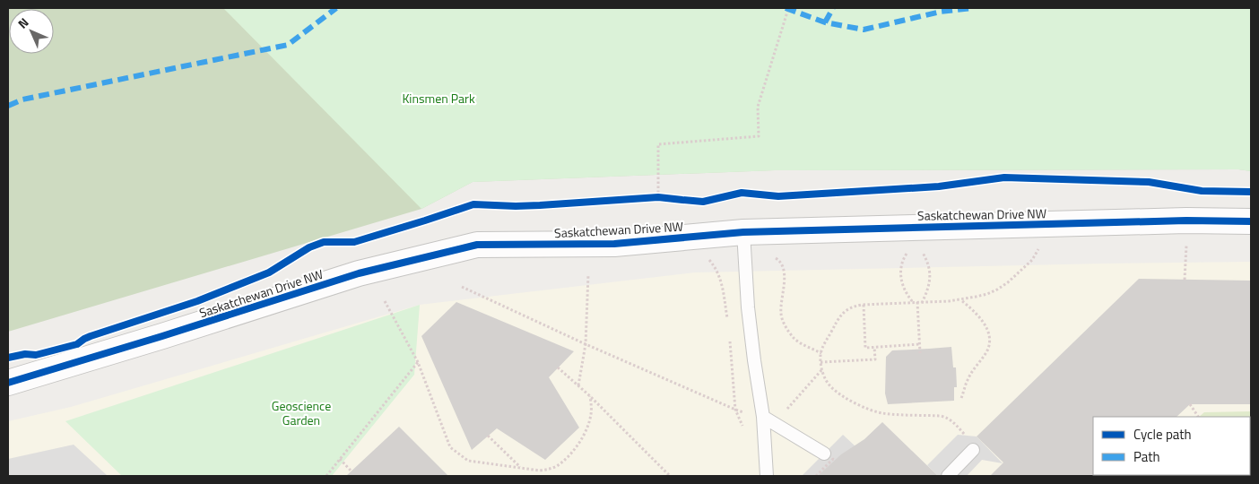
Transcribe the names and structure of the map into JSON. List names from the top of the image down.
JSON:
{
  "streets": {
    "street": ["Saskatchewan Drive NW"]
  },
  "parks": ["Kinsmen Park", "Geoscience Garden"],
  "legend": ["Cycle path", "Path"],
  "north": "top left"
}
